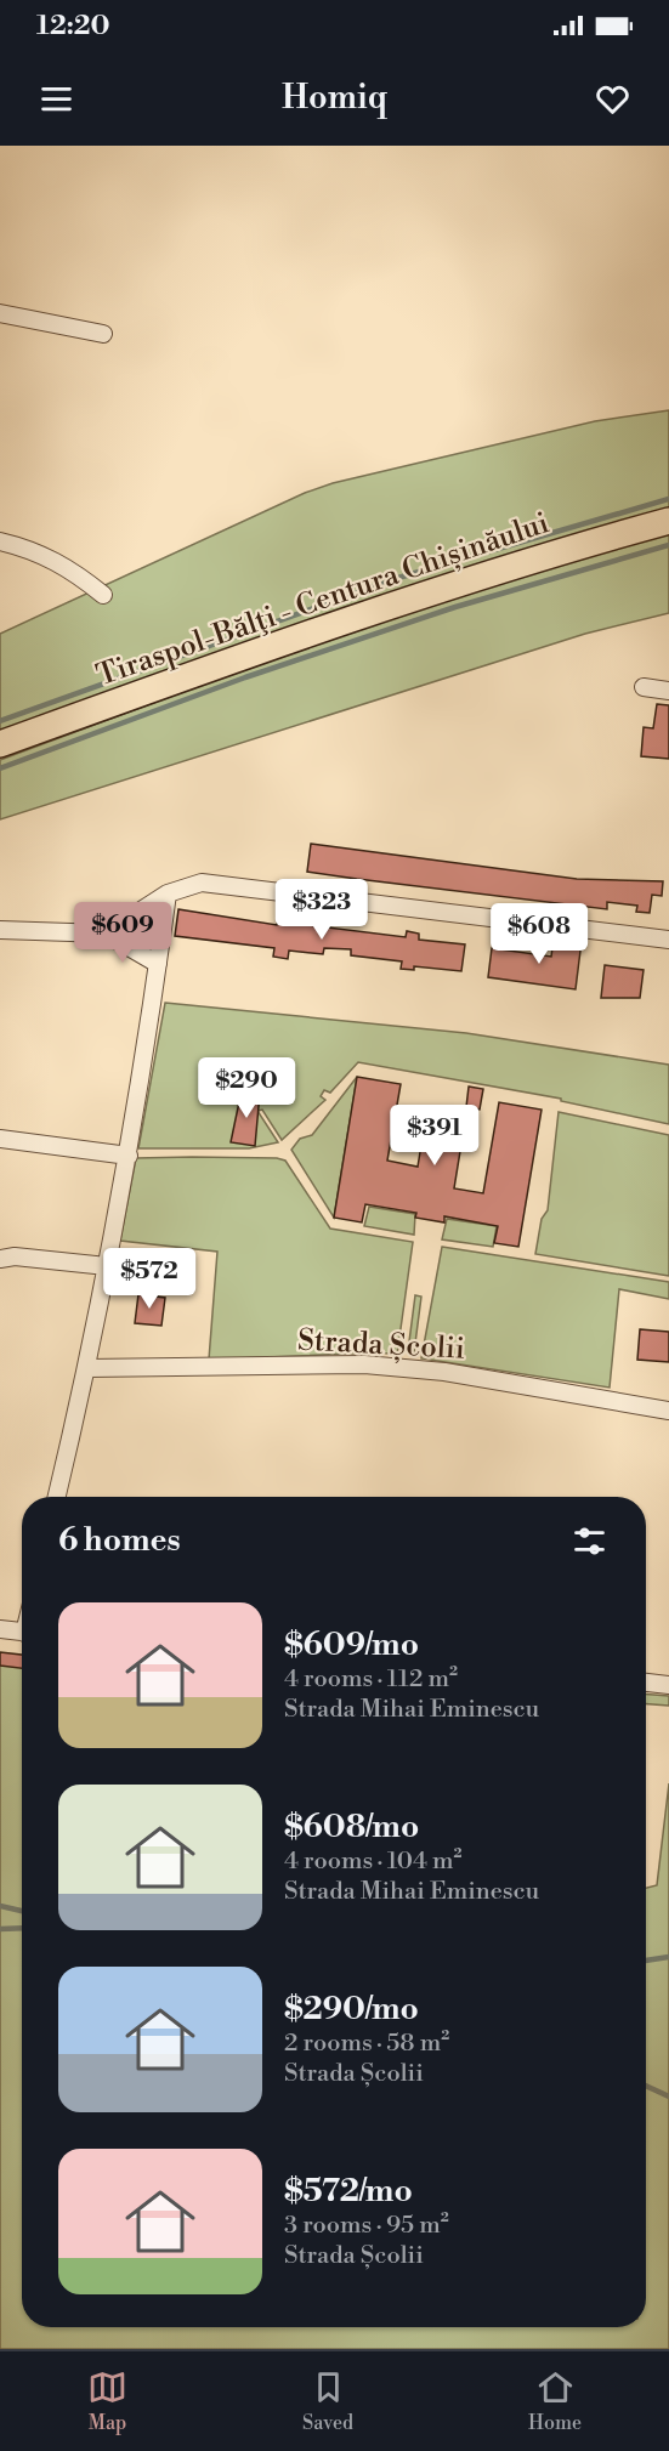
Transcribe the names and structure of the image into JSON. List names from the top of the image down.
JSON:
{
  "streets": {
    "highway": ["Tiraspol-Bălţi - Centura Chișinăului"],
    "street": ["Strada Școlii"]
  },
  "page": {
    "status": "12:20",
    "header": "Homiq",
    "price": [
      "$323",
      "$609",
      "$608",
      "$290",
      "$391",
      "$572"
    ],
    "heading": "6 homes",
    "list": [
      {
        "name": "$609/mo",
        "note": "4 rooms · 112 m² · Strada Mihai Eminescu"
      },
      {
        "name": "$608/mo",
        "note": "4 rooms · 104 m² · Strada Mihai Eminescu"
      },
      {
        "name": "$290/mo",
        "note": "2 rooms · 58 m² · Strada Școlii"
      },
      {
        "name": "$572/mo",
        "note": "3 rooms · 95 m² · Strada Școlii"
      }
    ],
    "tabs": ["Map", "Saved", "Home"]
  }
}
